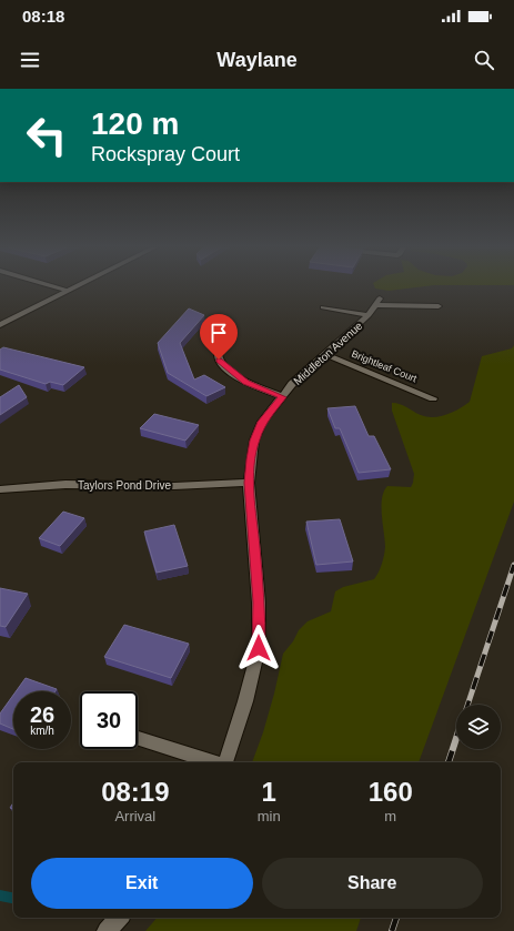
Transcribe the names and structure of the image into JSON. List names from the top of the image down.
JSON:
{
  "streets": {
    "street": ["Middleton Avenue", "Brightleaf Court", "Taylors Pond Drive"]
  },
  "crossings": [
    ["Middleton Avenue", "Brightleaf Court"],
    ["Middleton Avenue", "Taylors Pond Drive"]
  ],
  "page": {
    "status": "08:18",
    "header": "Waylane",
    "turn": ["120 m", "Rockspray Court"],
    "speed": "26 km/h",
    "limit": "30",
    "eta": [
      "08:19",
      "Arrival",
      "1",
      "min",
      "160",
      "m"
    ],
    "buttons": ["Exit", "Share"]
  }
}
